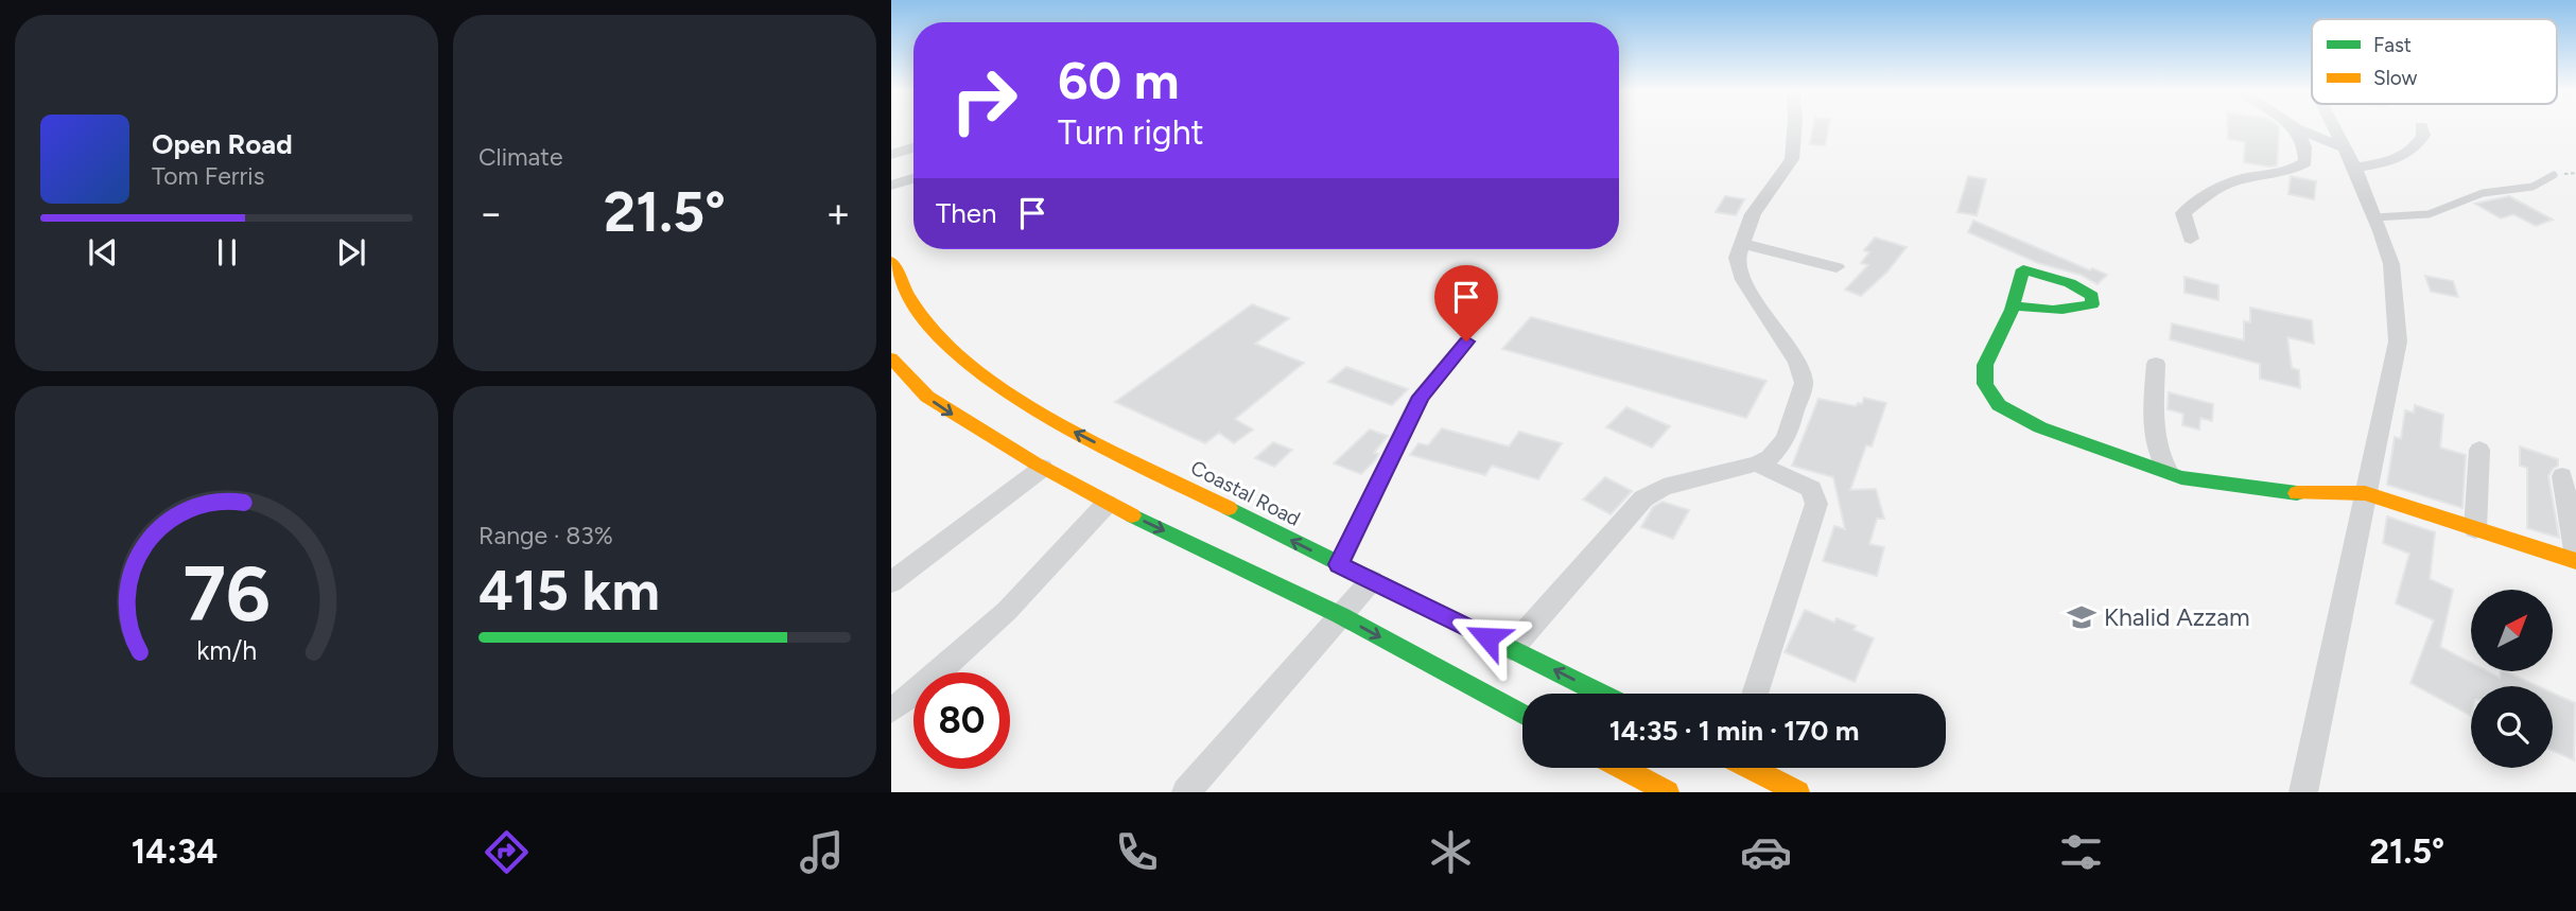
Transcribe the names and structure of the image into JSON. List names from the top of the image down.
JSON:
{
  "streets": {
    "main road": ["Coastal Road"]
  },
  "places": {
    "school or university": ["Khalid Azzam"]
  },
  "legend": ["Fast", "Slow"],
  "north": "top right",
  "page": {
    "tile": [
      "Climate",
      ["Range · 83%", "415 km"]
    ],
    "turn": ["60 m", "Turn right"],
    "song": ["Open Road", "Tom Ferris"],
    "then": "Then",
    "heat": ["−", "21.5°", "+"],
    "limit": "80",
    "trip": "14:35 · 1 min · 170 m",
    "tabs": ["14:34", "21.5°"],
    "gauge": ["76", "km/h"]
  }
}
